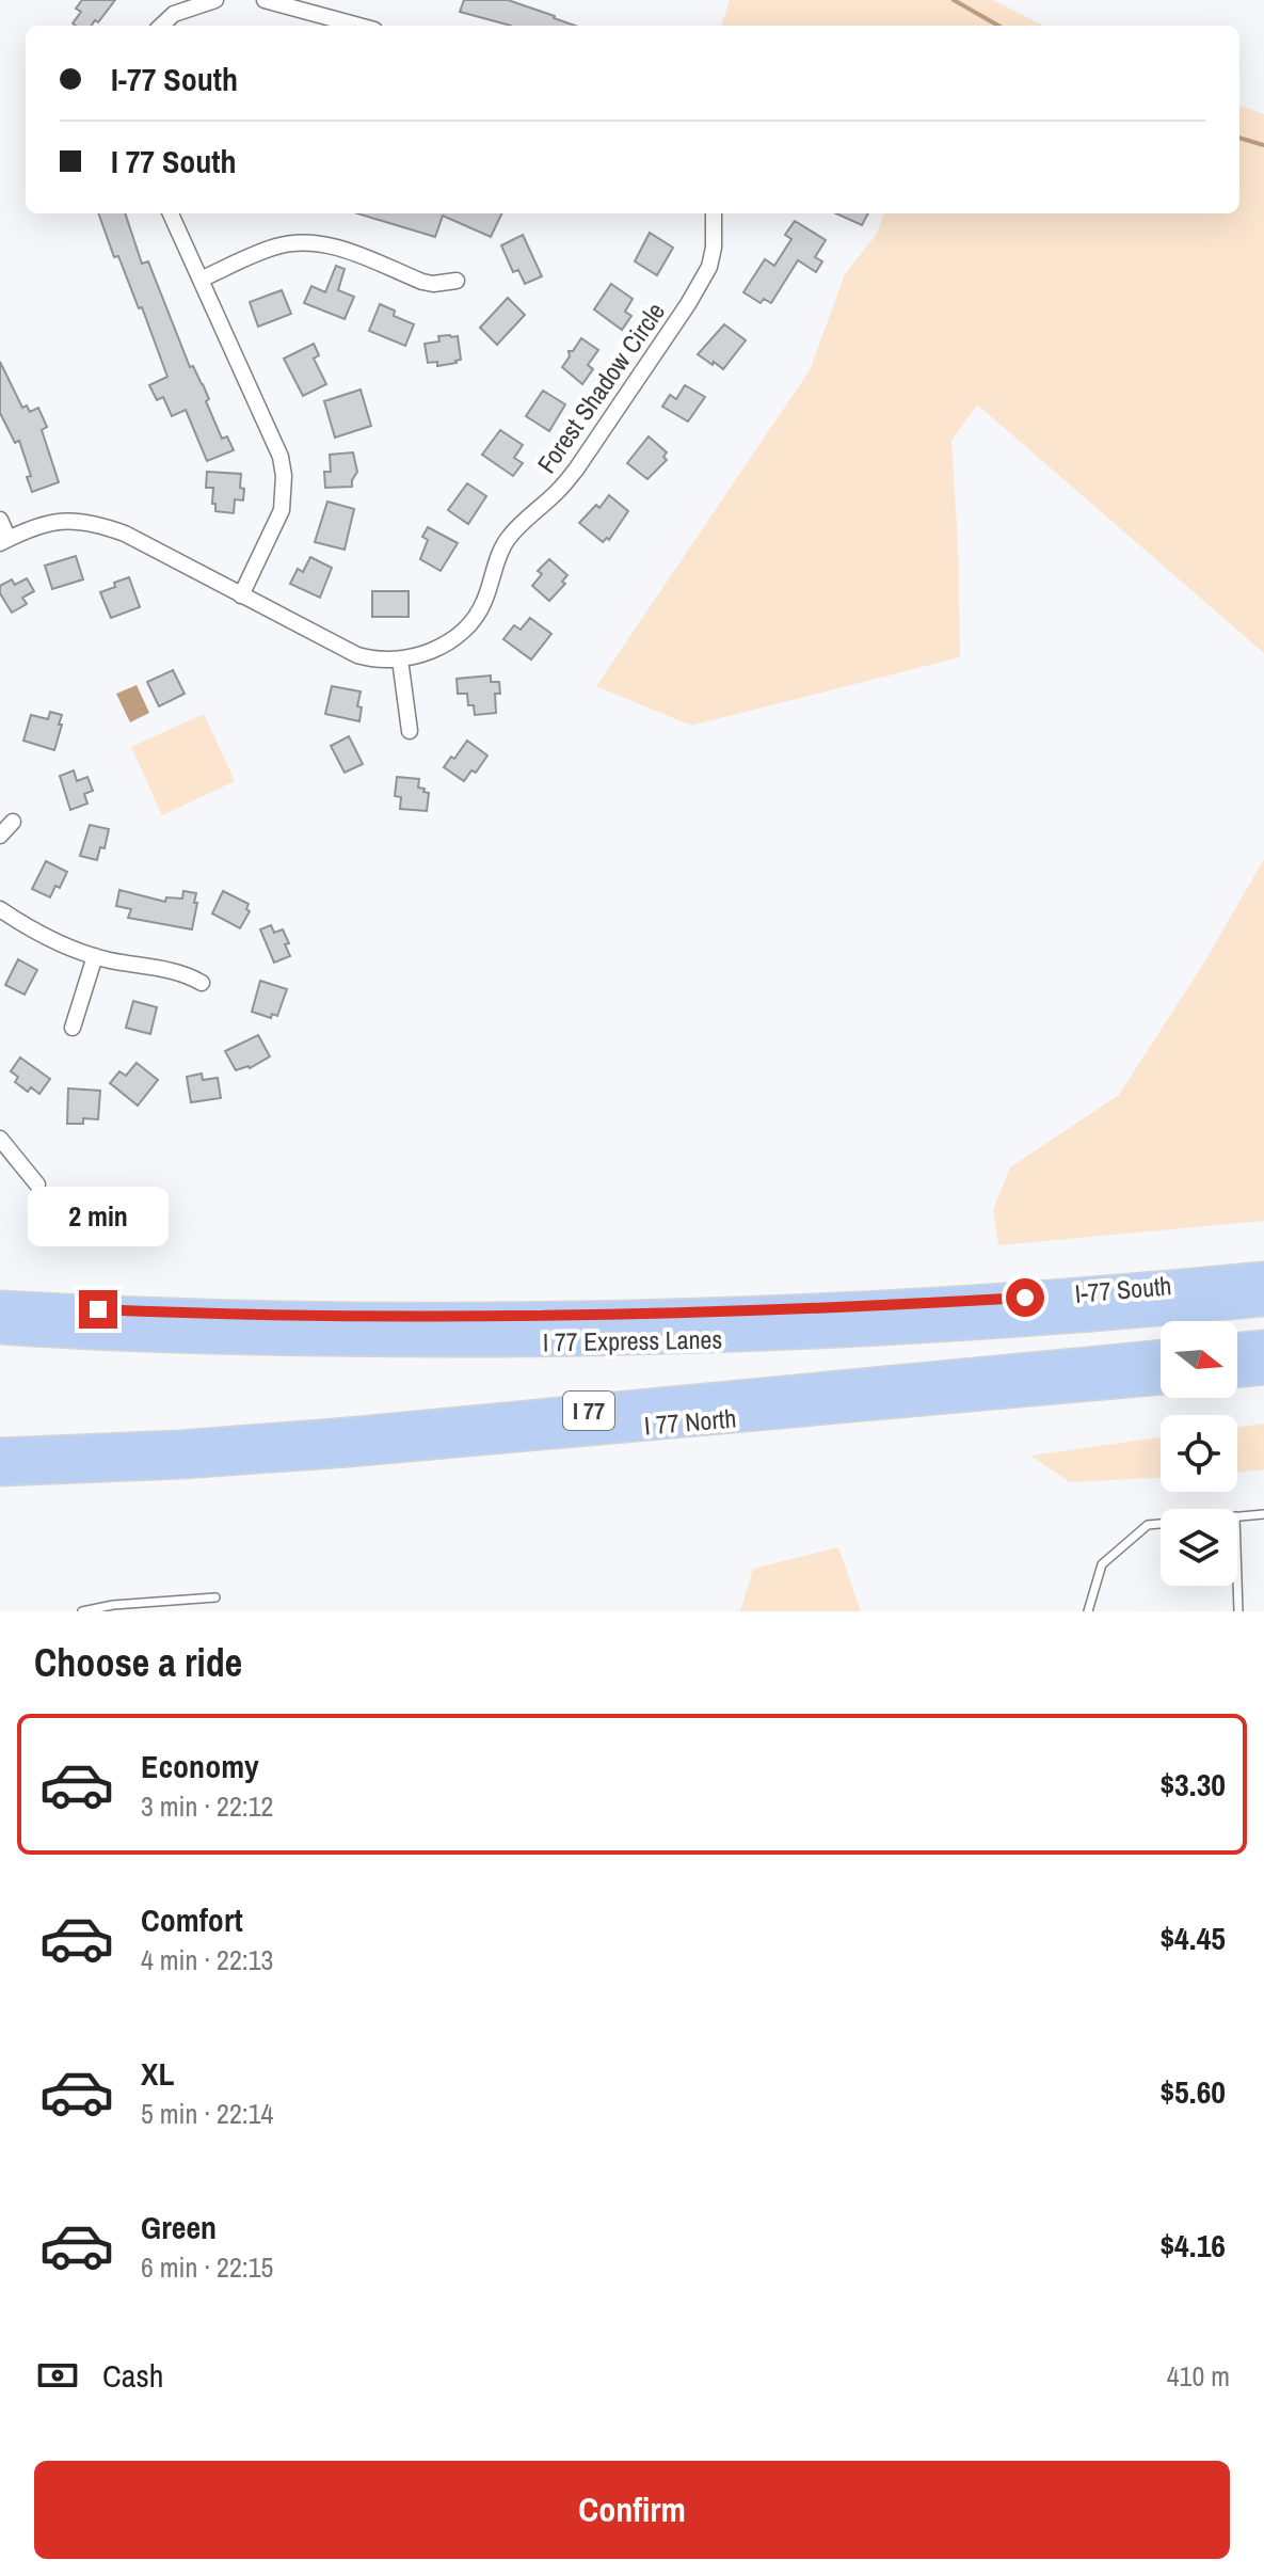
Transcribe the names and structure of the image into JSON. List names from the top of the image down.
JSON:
{
  "streets": {
    "highway": [
      "I-77 South",
      "I 77 Express Lanes",
      "I 77",
      "I 77 North"
    ],
    "street": ["Forest Shadow Circle"]
  },
  "north": "right",
  "page": {
    "banner": ["I-77 South", "I 77 South"],
    "bubble": "2 min",
    "heading": "Choose a ride",
    "list": [
      {
        "name": "Economy",
        "note": "3 min · 22:12",
        "value": "$3.30"
      },
      {
        "name": "Comfort",
        "note": "4 min · 22:13",
        "value": "$4.45"
      },
      {
        "name": "XL",
        "note": "5 min · 22:14",
        "value": "$5.60"
      },
      {
        "name": "Green",
        "note": "6 min · 22:15",
        "value": "$4.16"
      }
    ],
    "pay": ["Cash", "410 m"],
    "buttons": "Confirm"
  }
}
